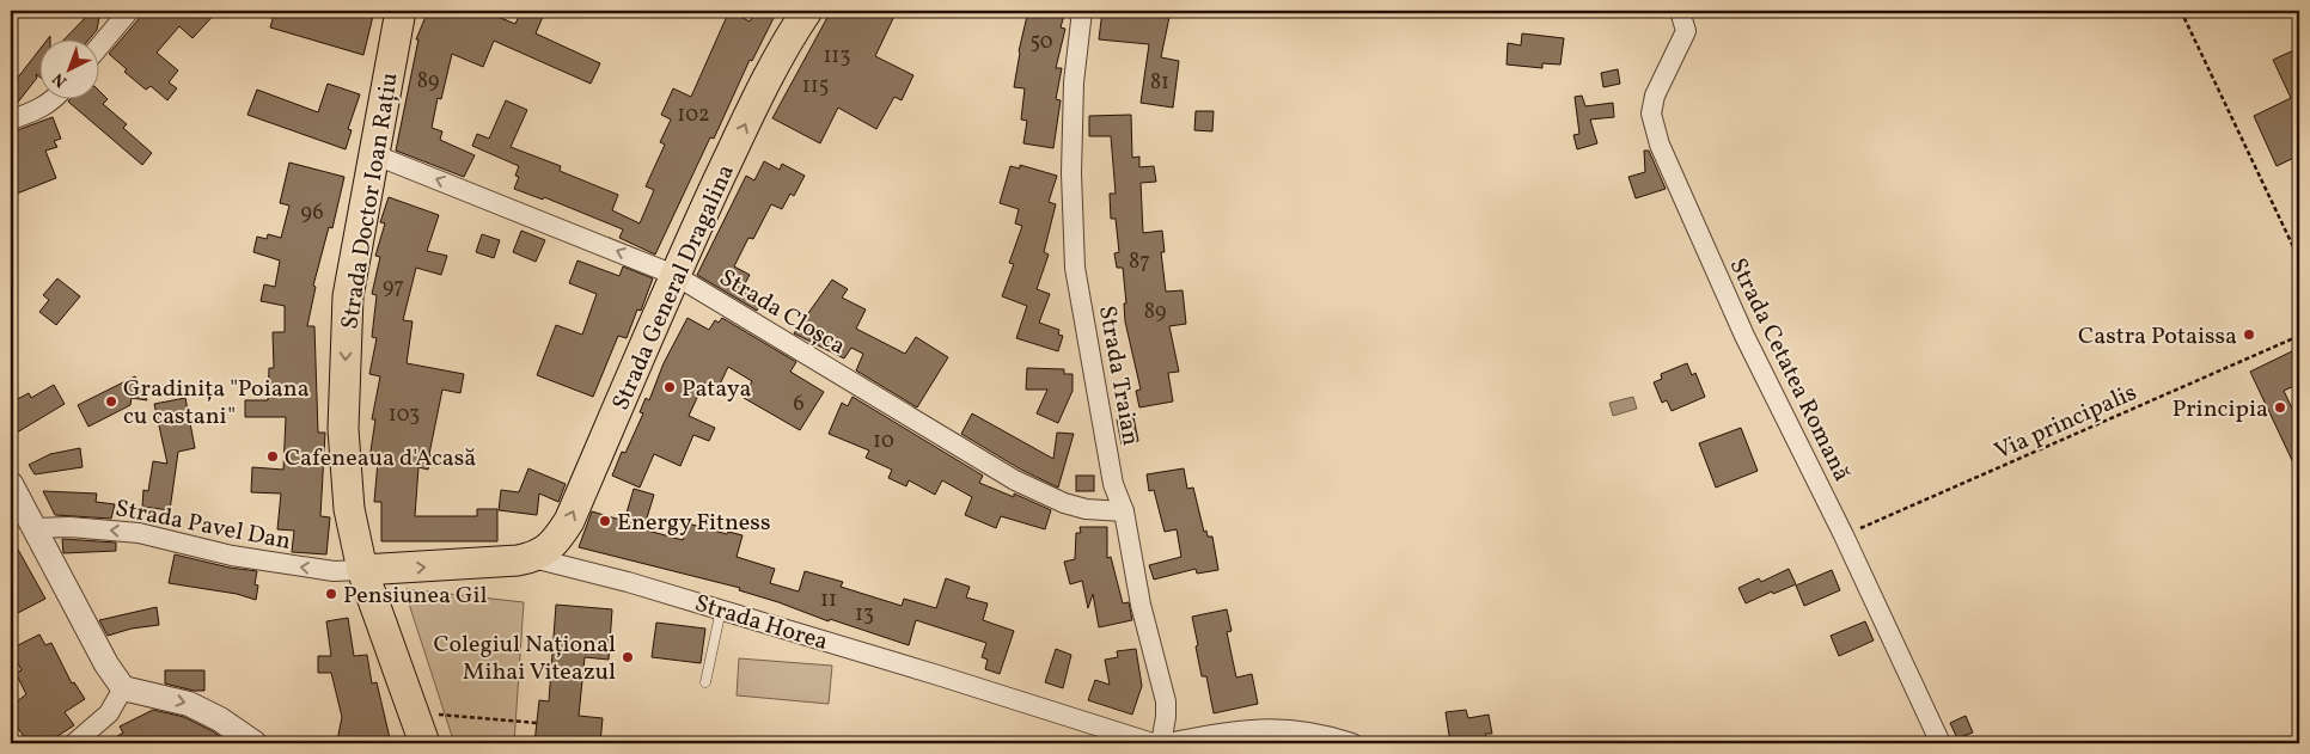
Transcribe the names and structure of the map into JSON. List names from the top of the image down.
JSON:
{
  "streets": {
    "main road": ["Strada Doctor Ioan Rațiu", "Strada General Dragalina", "Strada Horea"],
    "street": [
      "Strada Cloșca",
      "Strada Cetatea Romană",
      "Strada Traian",
      "Strada Pavel Dan"
    ],
    "path": ["Via principalis"]
  },
  "crossings": [
    ["Strada Doctor Ioan Rațiu", "Strada Cloșca"],
    ["Strada Doctor Ioan Rațiu", "Strada Pavel Dan"],
    ["Strada Doctor Ioan Rațiu", "Strada Horea"],
    ["Strada General Dragalina", "Strada Cloșca"],
    ["Strada General Dragalina", "Strada Horea"],
    ["Strada Cloșca", "Strada Traian"],
    ["Strada Cetatea Romană", "Via principalis"],
    ["Strada Pavel Dan", "Strada Horea"]
  ],
  "one_way": ["Strada Doctor Ioan Rațiu", "Strada General Dragalina", "Strada Cloșca"],
  "places": [
    "Castra Potaissa",
    "Pataya",
    "Gradinița \"Poiana cu castani\"",
    "Principia",
    "Cafeneaua d'Acasă",
    "Energy Fitness",
    "Pensiunea Gil",
    "Colegiul Național Mihai Viteazul"
  ],
  "house_numbers": [
    "50",
    "113",
    "89",
    "81",
    "115",
    "102",
    "96",
    "87",
    "97",
    "89",
    "6",
    "103",
    "10",
    "11",
    "13"
  ],
  "north": "bottom left"
}
